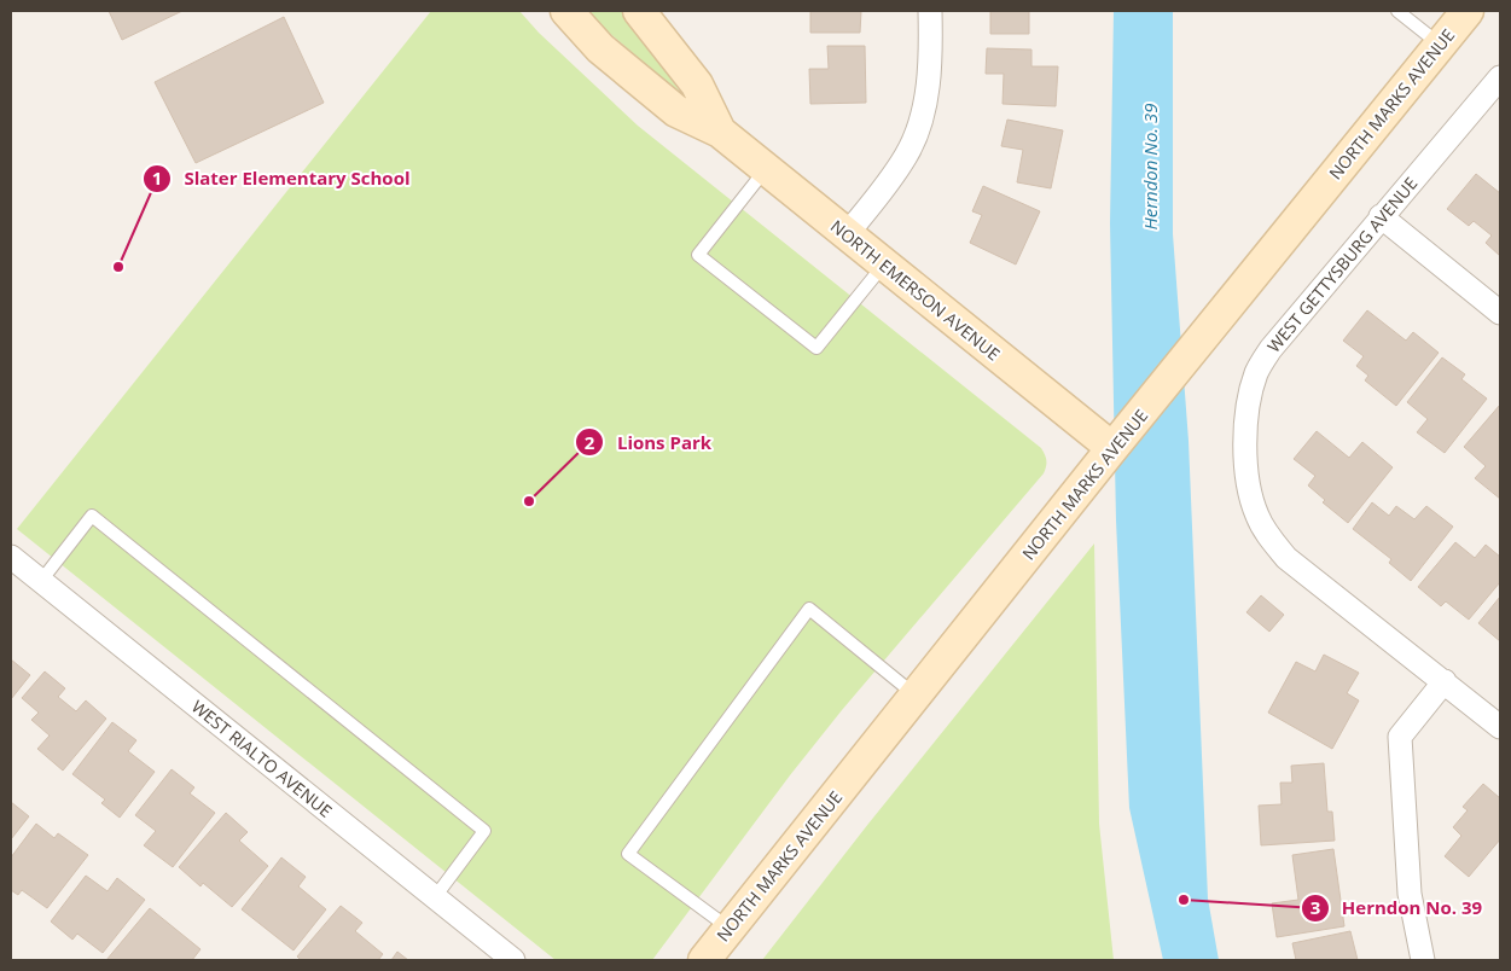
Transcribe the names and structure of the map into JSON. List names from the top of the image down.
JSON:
{
  "streets": {
    "main road": ["NORTH MARKS AVENUE", "NORTH EMERSON AVENUE"],
    "street": ["WEST GETTYSBURG AVENUE", "WEST RIALTO AVENUE"]
  },
  "crossings": [
    ["NORTH MARKS AVENUE", "NORTH EMERSON AVENUE"]
  ],
  "water": ["Herndon No. 39"],
  "places": ["Slater Elementary School", "Lions Park", "Herndon No. 39"]
}
